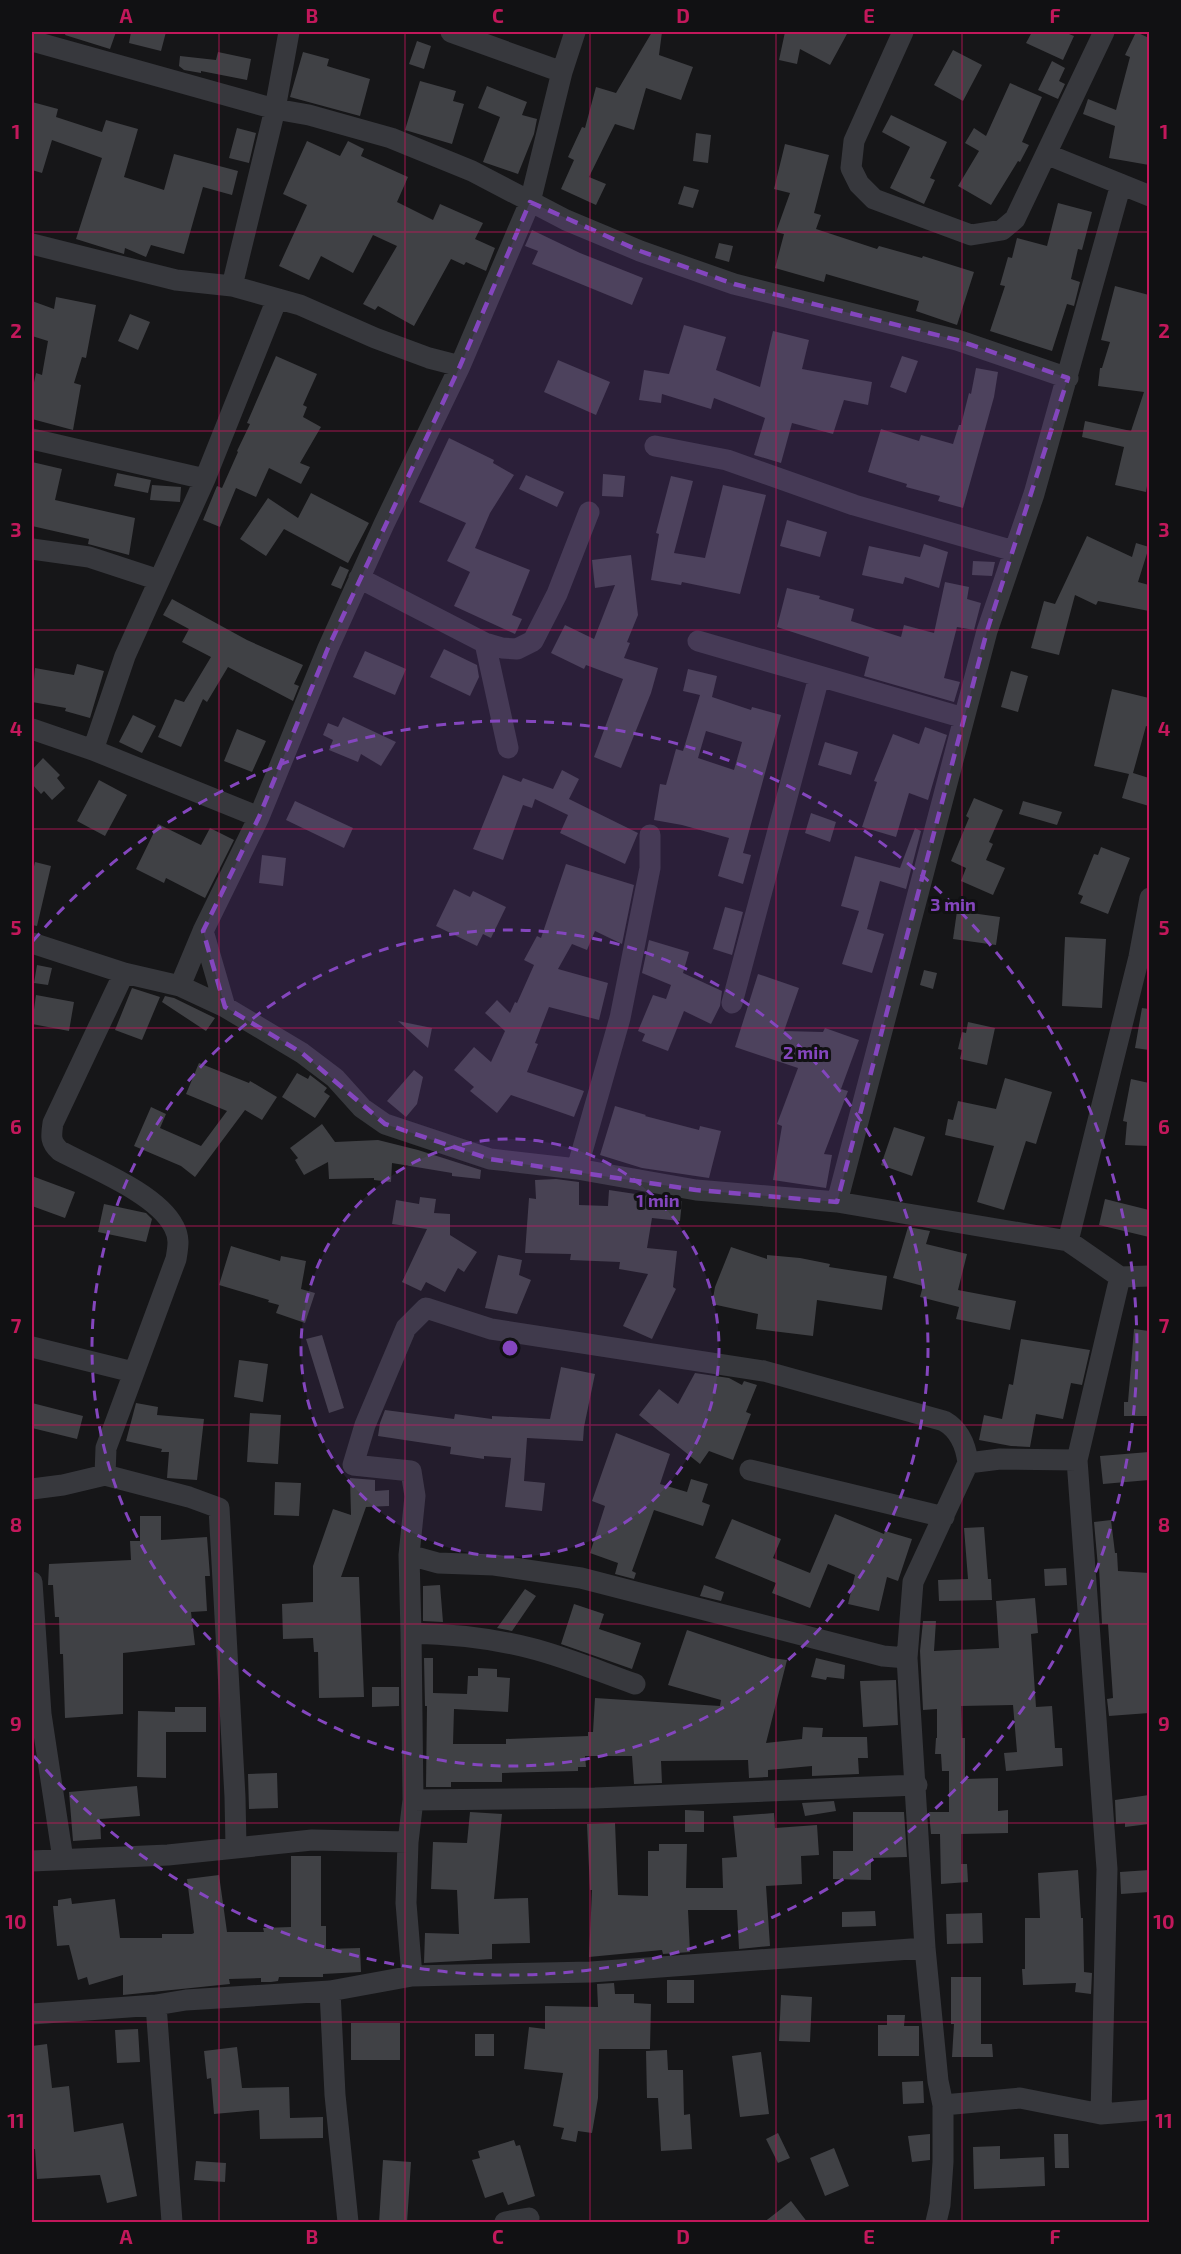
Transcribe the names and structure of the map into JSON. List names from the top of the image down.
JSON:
{
  "grid": {
    "columns": [
      "A",
      "B",
      "C",
      "D",
      "E",
      "F"
    ],
    "rows": [
      "1",
      "2",
      "3",
      "4",
      "5",
      "6",
      "7",
      "8",
      "9",
      "10",
      "11"
    ]
  },
  "rings": ["3 min", "2 min", "1 min"]
}
